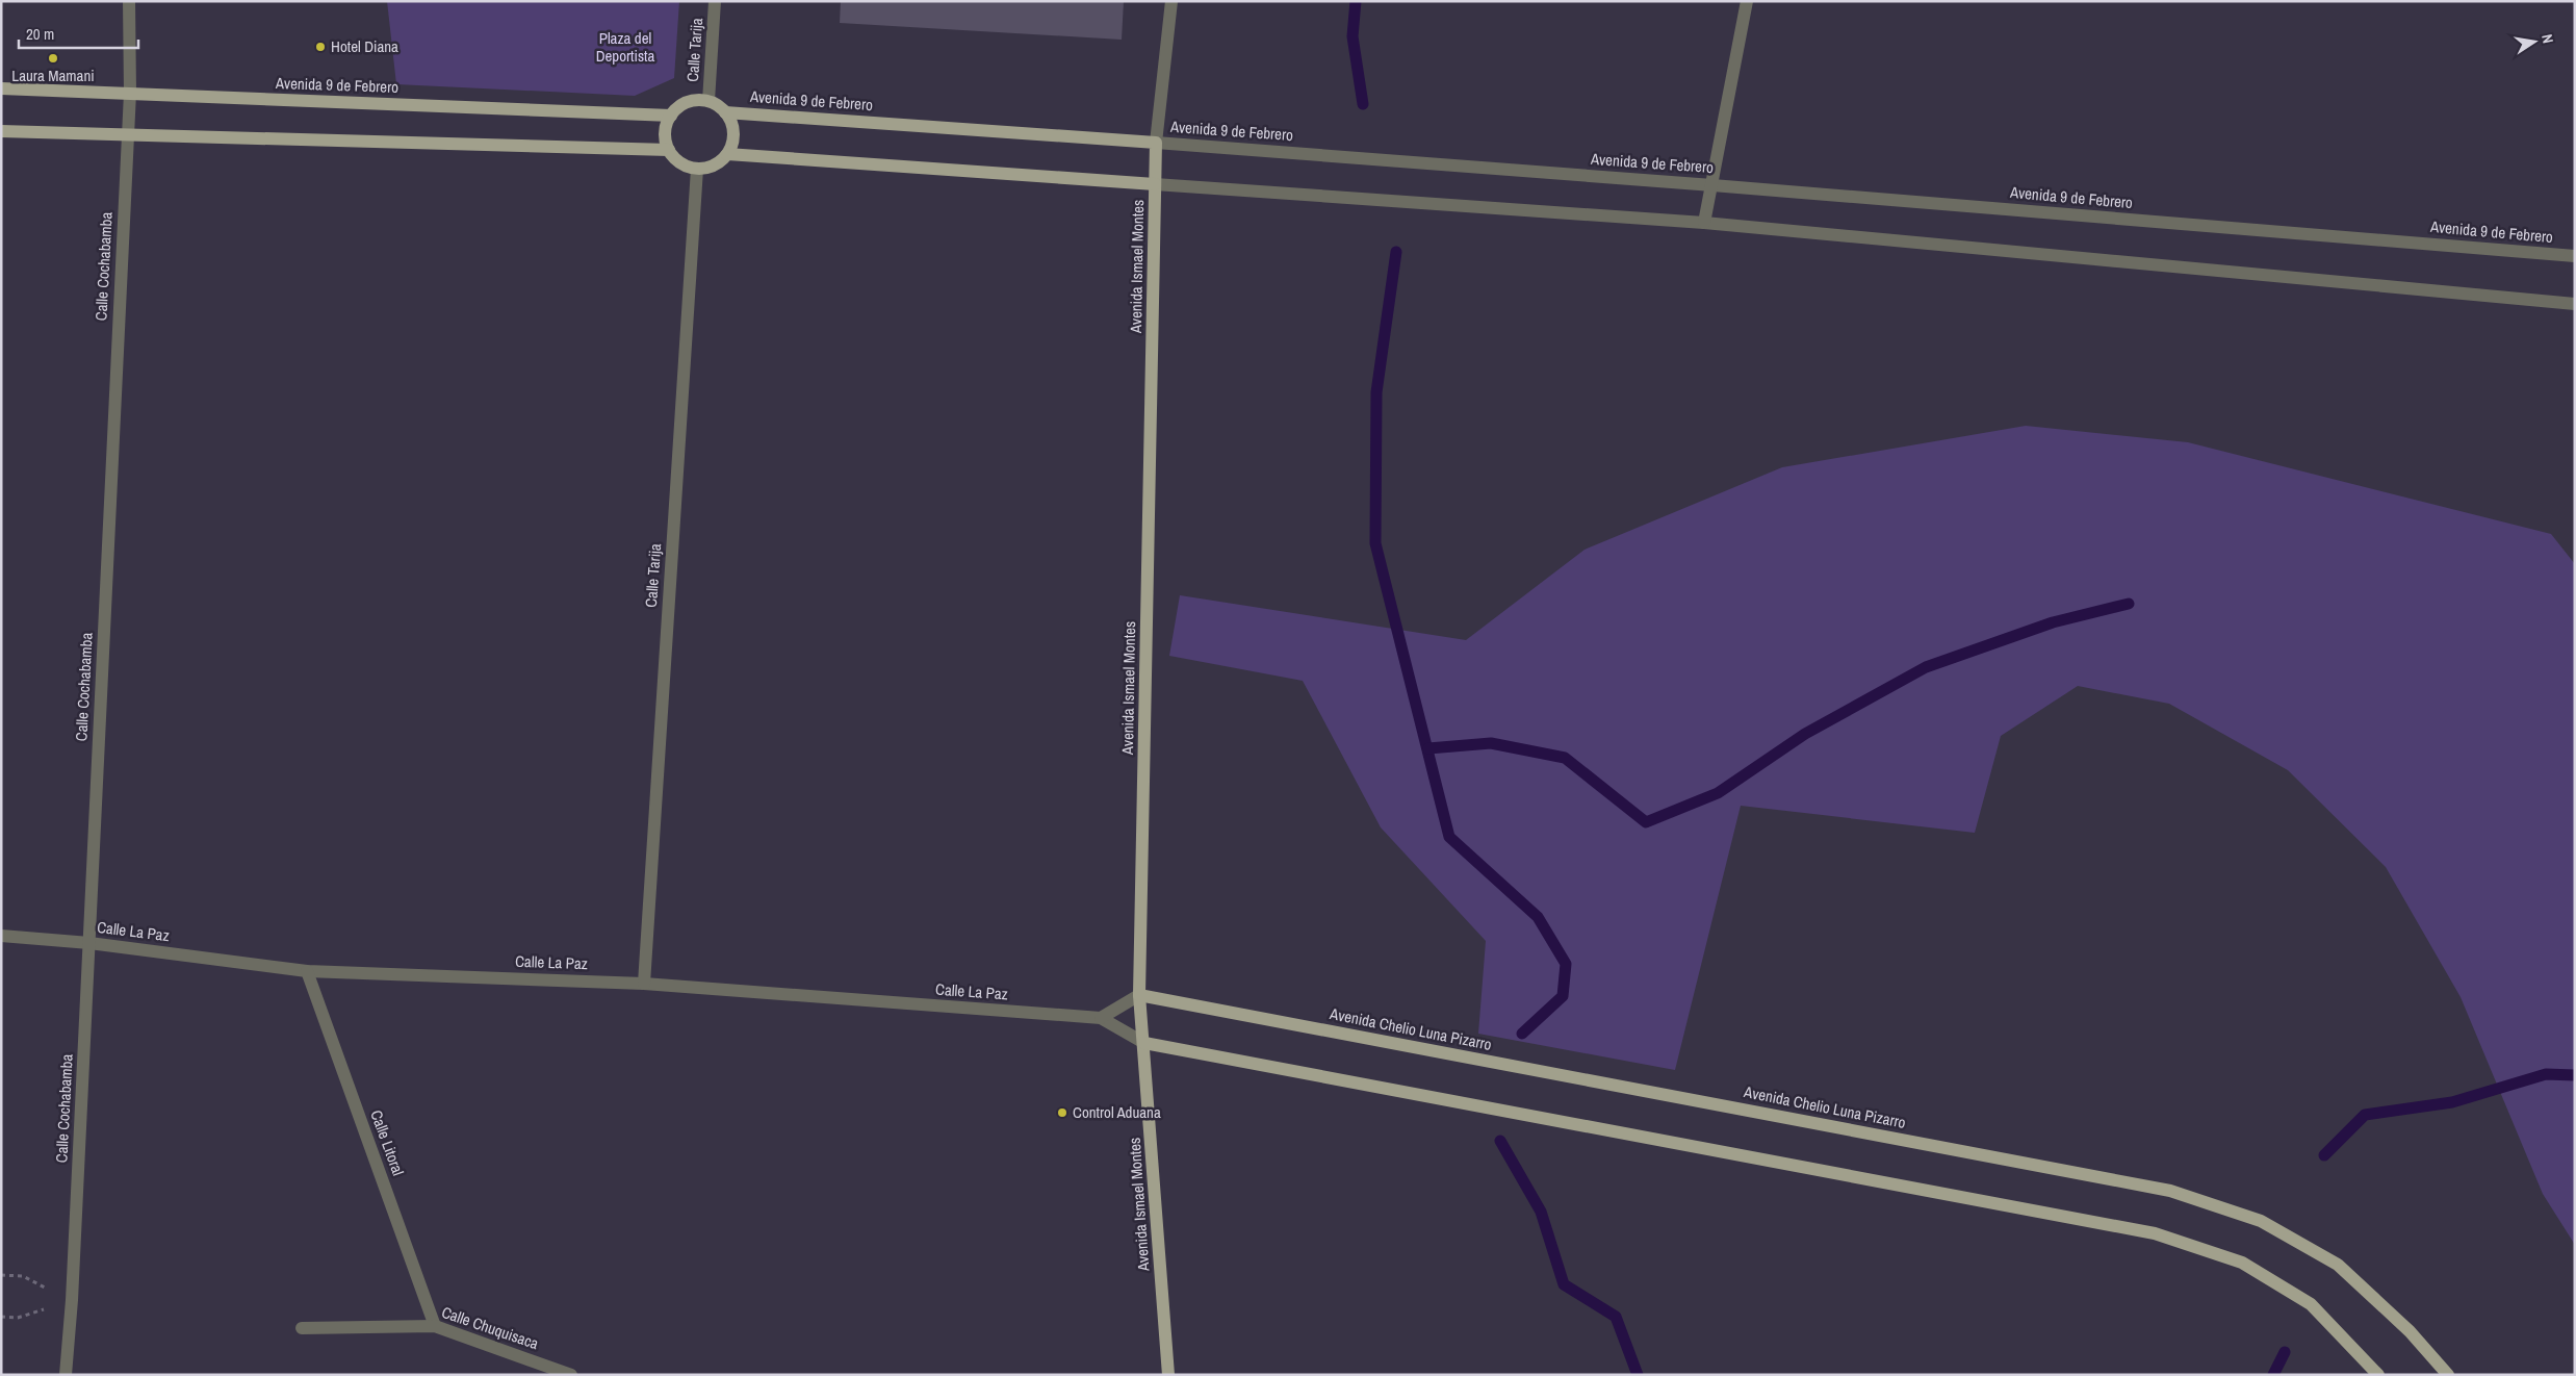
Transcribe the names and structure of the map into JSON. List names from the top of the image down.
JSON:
{
  "streets": {
    "main road": ["Avenida 9 de Febrero", "Avenida Ismael Montes", "Avenida Chelio Luna Pizarro"],
    "street": [
      "Calle Tarija",
      "Calle Cochabamba",
      "Calle La Paz",
      "Calle Litoral",
      "Calle Chuquisaca"
    ]
  },
  "crossings": [
    ["Calle Tarija", "Avenida 9 de Febrero"],
    ["Calle Tarija", "Calle La Paz"],
    ["Avenida 9 de Febrero", "Calle Cochabamba"],
    ["Avenida 9 de Febrero", "Avenida Ismael Montes"],
    ["Calle Cochabamba", "Calle La Paz"],
    ["Avenida Ismael Montes", "Calle La Paz"],
    ["Avenida Ismael Montes", "Avenida Chelio Luna Pizarro"],
    ["Calle La Paz", "Calle Litoral"],
    ["Calle Litoral", "Calle Chuquisaca"]
  ],
  "parks": ["Plaza del Deportista"],
  "places": ["Hotel Diana", "Laura Mamani", "Control Aduana"],
  "scale_bar": "20 m",
  "north": "right"
}
